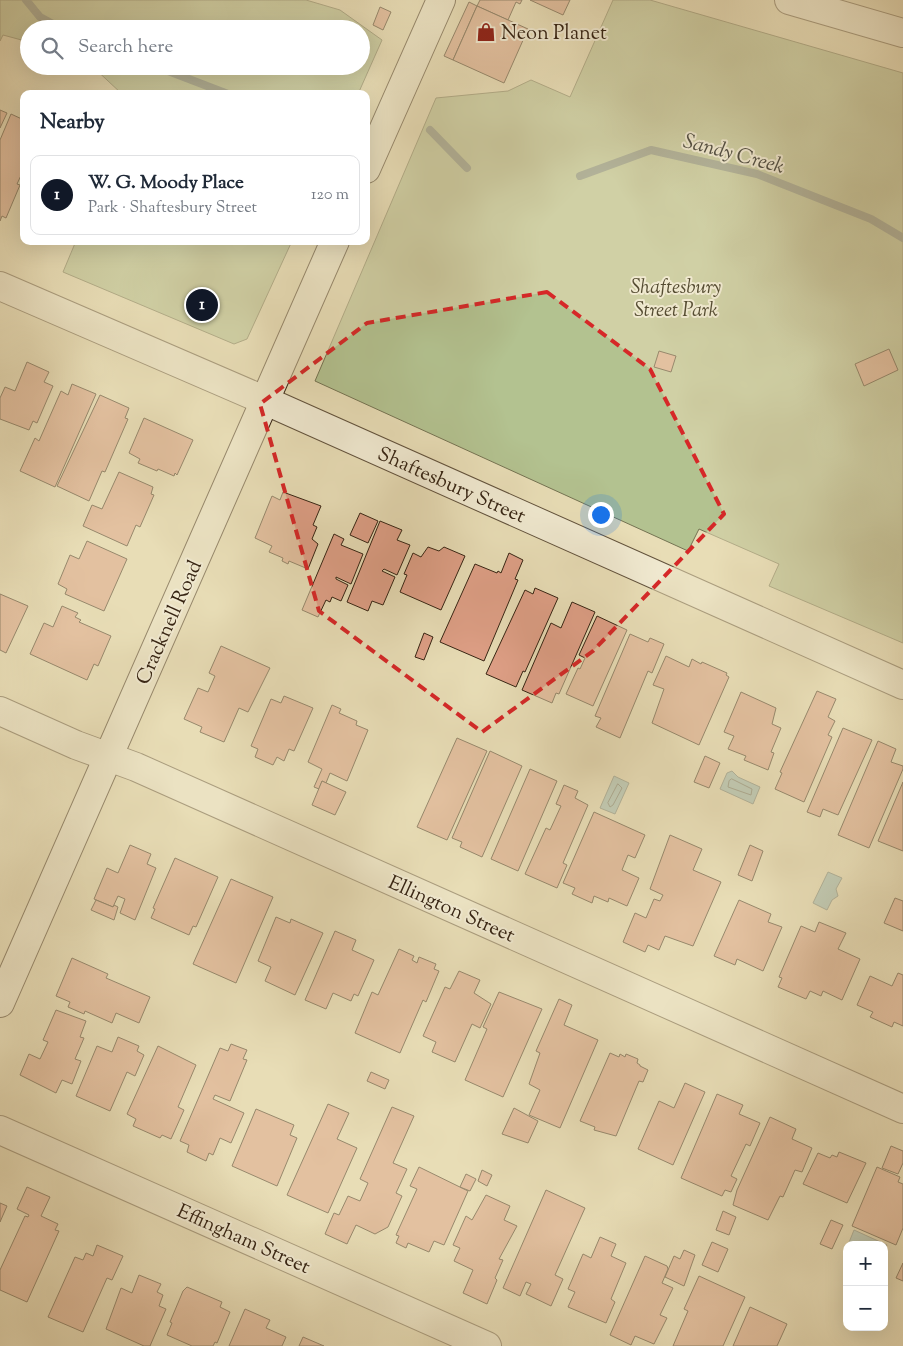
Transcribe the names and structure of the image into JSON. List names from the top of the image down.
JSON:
{
  "streets": {
    "street": [
      "Shaftesbury Street",
      "Cracknell Road",
      "Ellington Street",
      "Effingham Street"
    ]
  },
  "crossings": [
    ["Shaftesbury Street", "Cracknell Road"],
    ["Cracknell Road", "Ellington Street"]
  ],
  "water": ["Sandy Creek"],
  "parks": ["Shaftesbury Street Park"],
  "places": {
    "shop": ["Neon Planet"]
  },
  "page": {
    "search": "Search here",
    "heading": "Nearby",
    "list": [
      {
        "mark": "1",
        "name": "W. G. Moody Place",
        "note": "Park · Shaftesbury Street",
        "value": "120 m"
      }
    ],
    "pins": "1",
    "map_buttons": ["+", "−"]
  }
}
